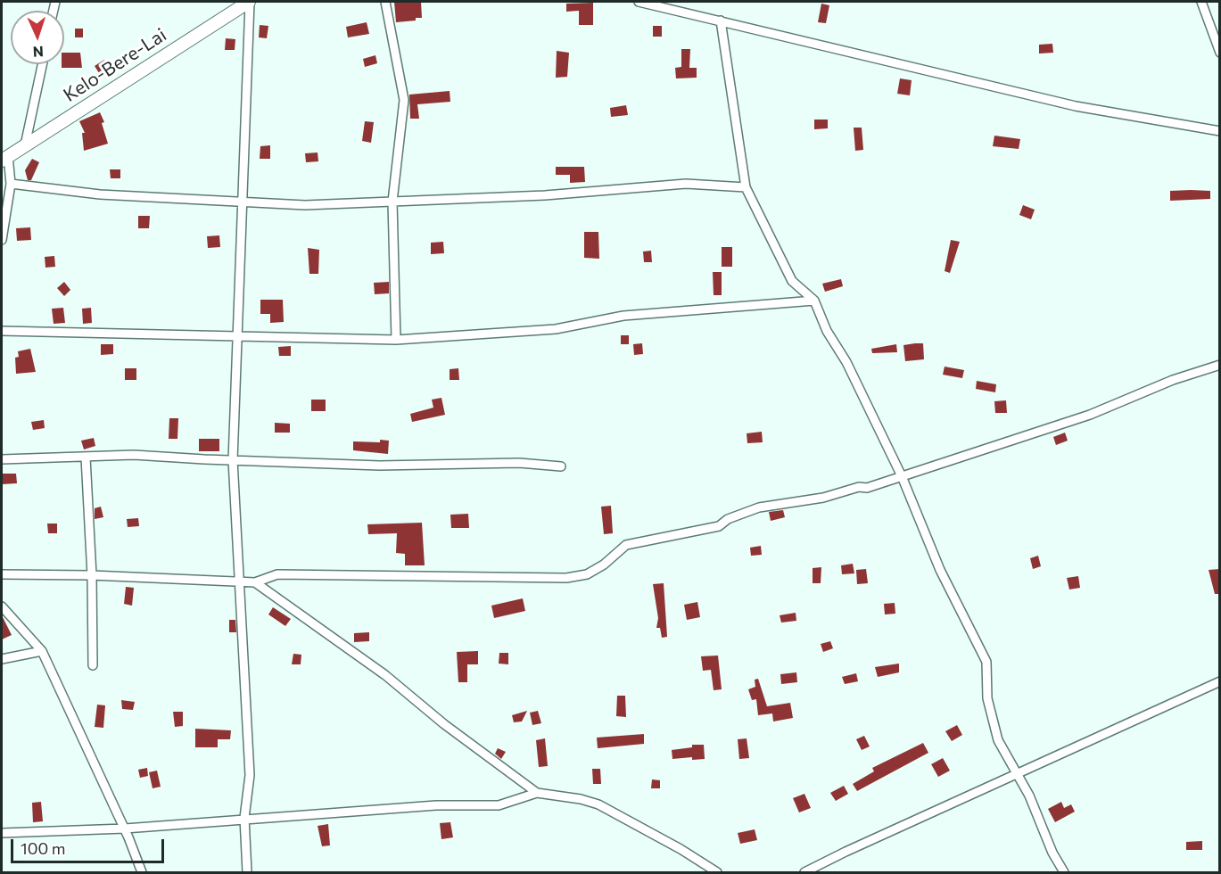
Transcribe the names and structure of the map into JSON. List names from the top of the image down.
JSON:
{
  "streets": {
    "main road": ["Kelo-Bere-Lai"]
  },
  "scale_bar": "100 m",
  "north": "bottom"
}
